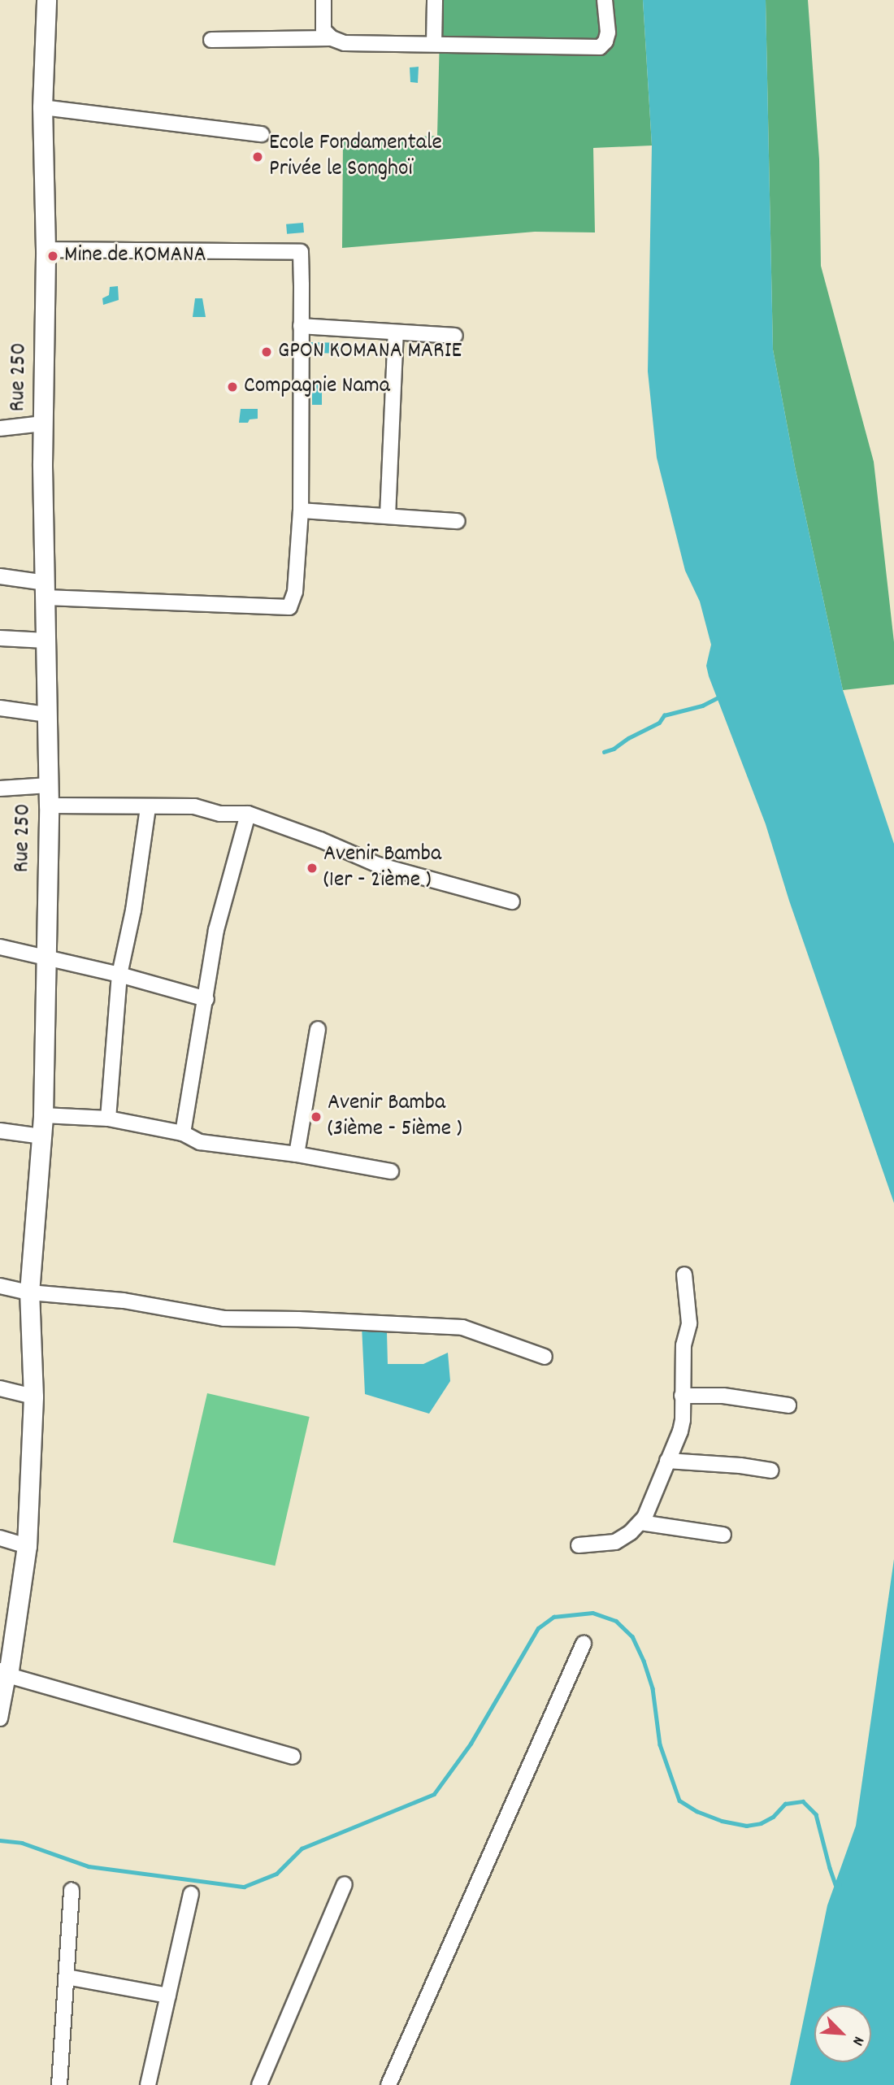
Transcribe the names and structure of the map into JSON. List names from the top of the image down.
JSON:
{
  "streets": {
    "street": ["Rue 250"]
  },
  "places": [
    "Ecole Fondamentale Privée le Songhoï",
    "Mine de KOMANA",
    "GPON KOMANA MARIE",
    "Compagnie Nama",
    "Avenir Bamba (1er - 2ième )",
    "Avenir Bamba (3ième - 5ième )"
  ],
  "north": "bottom right"
}
